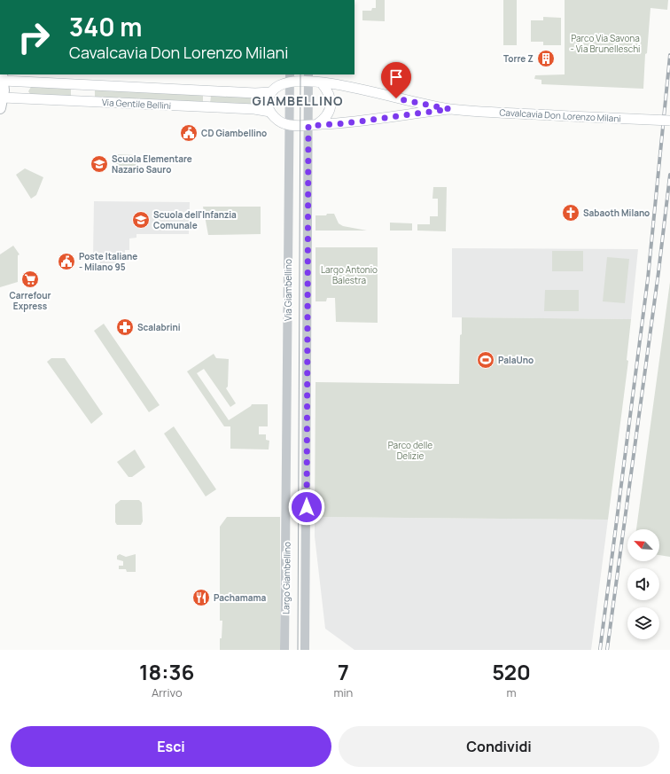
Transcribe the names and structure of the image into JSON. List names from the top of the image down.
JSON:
{
  "streets": {
    "main road": ["Via Gentile Bellini", "Cavalcavia Don Lorenzo Milani"],
    "street": ["Via Giambellino", "Largo Giambellino"]
  },
  "crossings": [
    ["Cavalcavia Don Lorenzo Milani", "Via Giambellino"],
    ["Via Giambellino", "Largo Giambellino"]
  ],
  "districts": ["GIAMBELLINO"],
  "parks": ["Parco Via Savona - Via Brunelleschi", "Largo Antonio Balestra", "Parco delle Delizie"],
  "places": {
    "building": ["Torre Z"],
    "public building": ["CD Giambellino", "Poste Italiane - Milano 95"],
    "school or university": ["Scuola Elementare Nazario Sauro", "Scuola dell'Infanzia Comunale"],
    "church": ["Sabaoth Milano"],
    "supermarket": ["Carrefour Express"],
    "pharmacy": ["Scalabrini"],
    "sports": ["PalaUno"],
    "restaurant": ["Pachamama"]
  },
  "north": "top left",
  "page": {
    "turn": ["340 m", "Cavalcavia Don Lorenzo Milani"],
    "eta": [
      "18:36",
      "Arrivo",
      "7",
      "min",
      "520",
      "m"
    ],
    "buttons": ["Esci", "Condividi"]
  }
}
